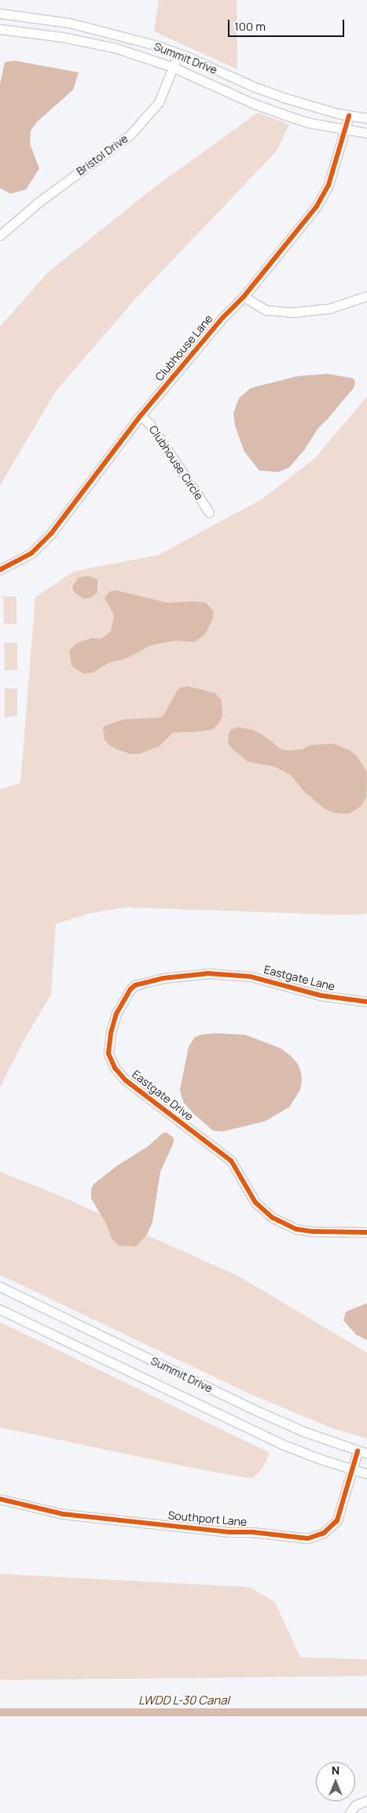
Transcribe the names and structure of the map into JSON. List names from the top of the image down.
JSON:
{
  "streets": {
    "street": [
      "Summit Drive",
      "Bristol Drive",
      "Clubhouse Lane",
      "Clubhouse Circle",
      "Eastgate Lane",
      "Eastgate Drive",
      "Southport Lane"
    ]
  },
  "crossings": [
    ["Summit Drive", "Bristol Drive"],
    ["Summit Drive", "Clubhouse Lane"],
    ["Summit Drive", "Southport Lane"],
    ["Clubhouse Lane", "Clubhouse Circle"],
    ["Eastgate Lane", "Eastgate Drive"]
  ],
  "water": ["LWDD L-30 Canal"],
  "scale_bar": "100 m",
  "north": "top"
}
